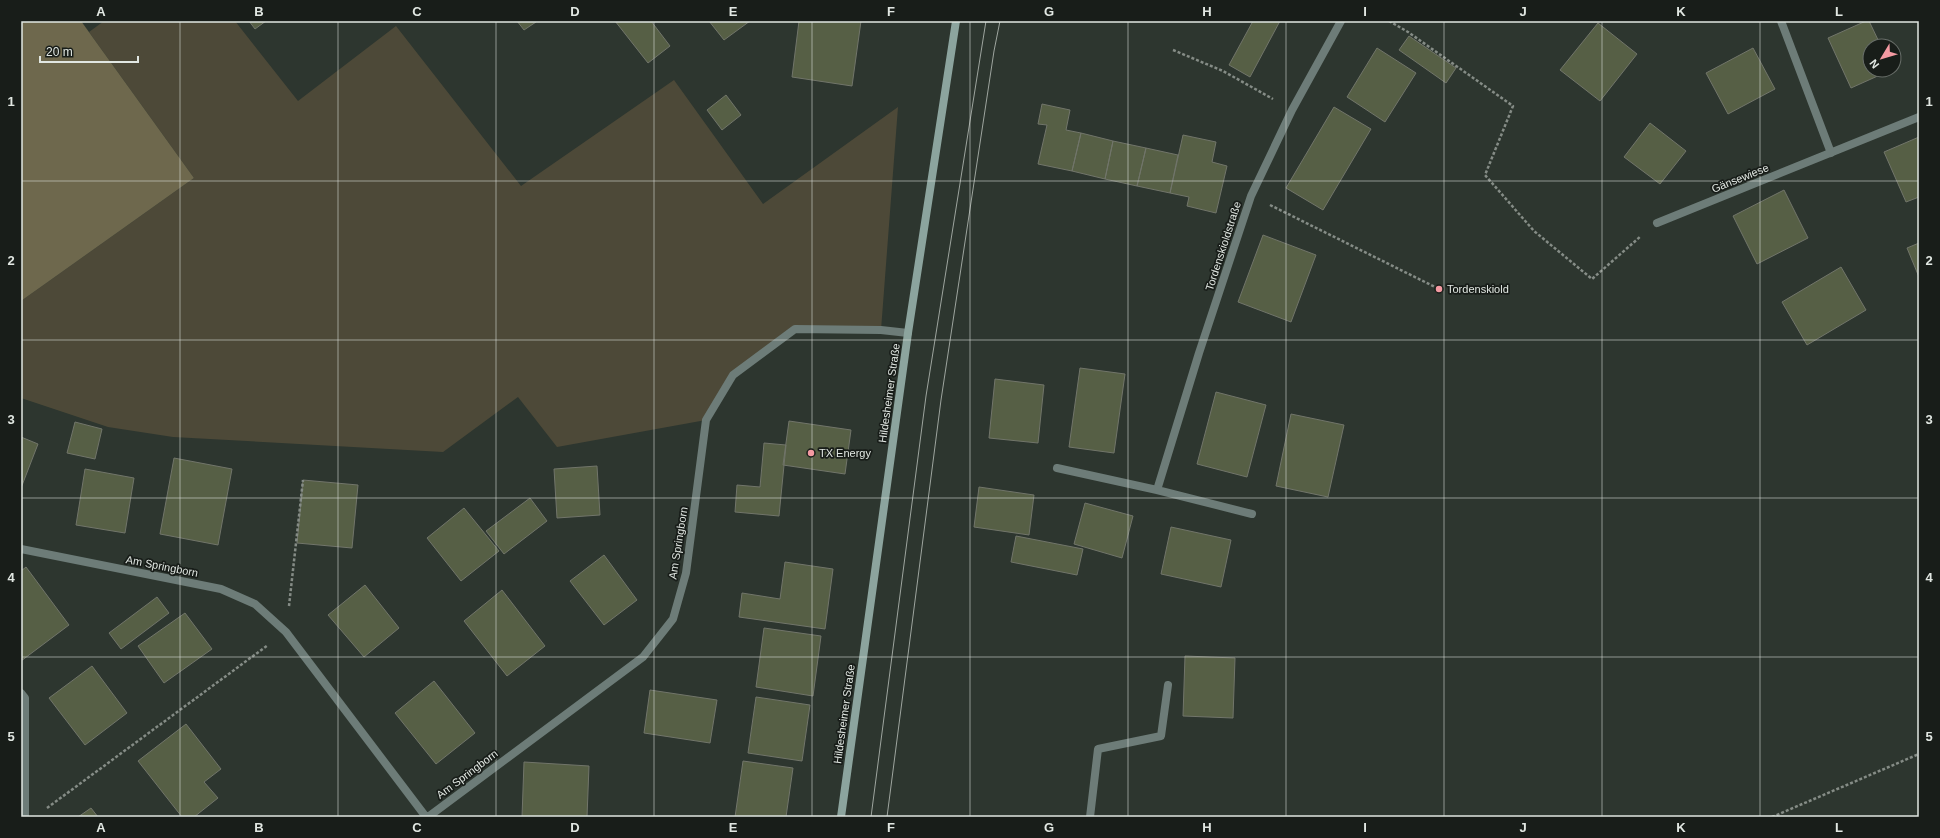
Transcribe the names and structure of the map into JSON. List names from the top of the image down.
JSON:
{
  "streets": {
    "street": [
      "Gänsewiese",
      "Tordenskioldstraße",
      "Hildesheimer Straße",
      "Am Springborn"
    ]
  },
  "crossings": [
    ["Hildesheimer Straße", "Am Springborn"]
  ],
  "places": ["Tordenskiold", "TX Energy"],
  "scale_bar": "20 m",
  "north": "bottom left",
  "grid": {
    "columns": [
      "A",
      "B",
      "C",
      "D",
      "E",
      "F",
      "G",
      "H",
      "I",
      "J",
      "K",
      "L"
    ],
    "rows": [
      "1",
      "2",
      "3",
      "4",
      "5"
    ]
  }
}
